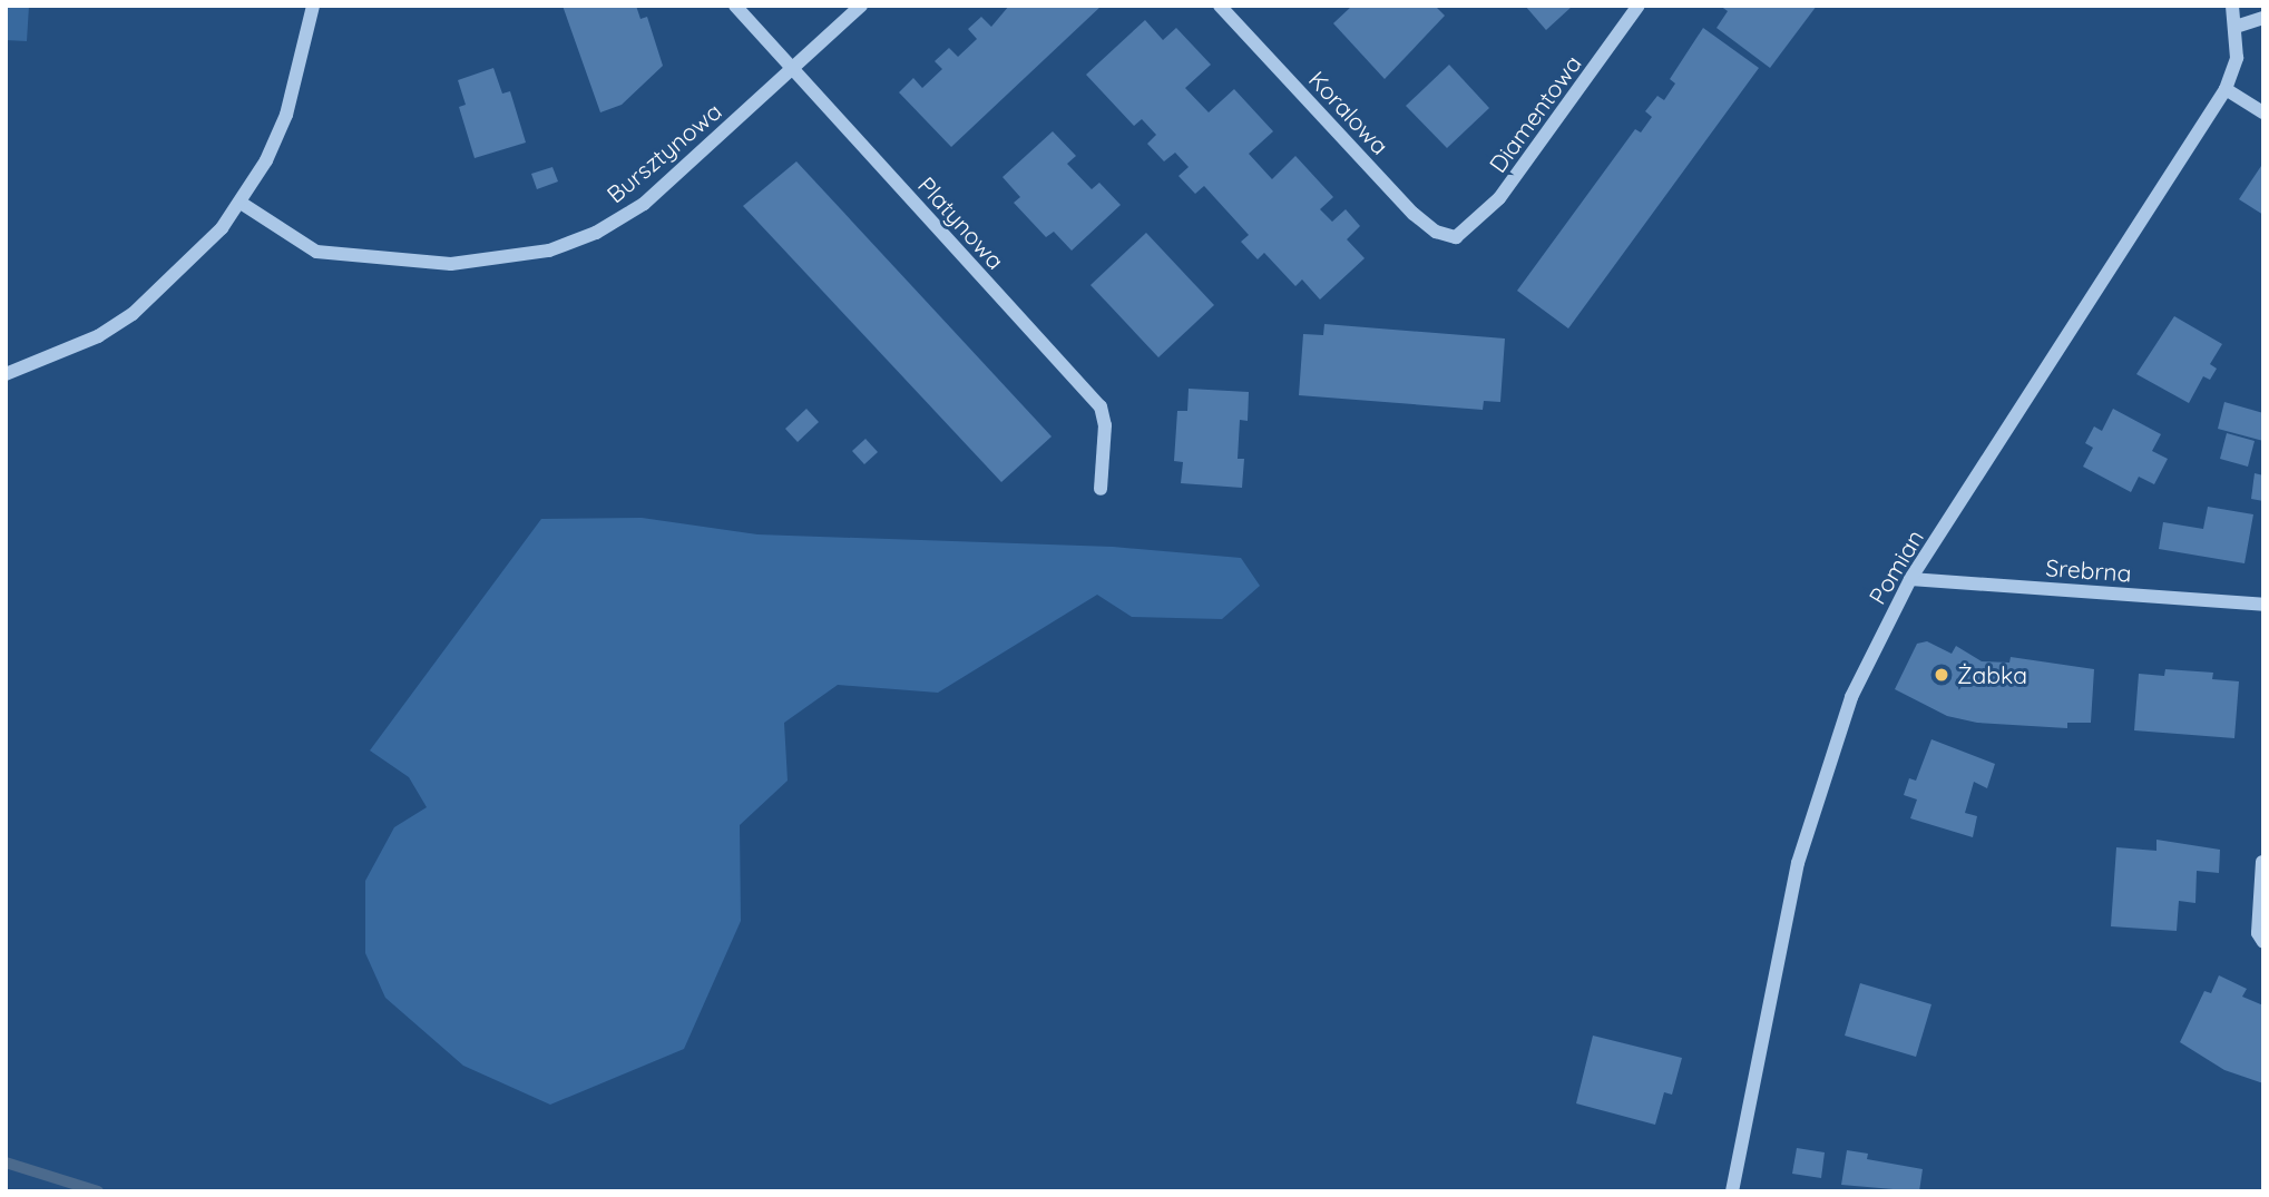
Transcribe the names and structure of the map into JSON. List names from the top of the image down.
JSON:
{
  "streets": {
    "street": [
      "Koralowa",
      "Diamentowa",
      "Bursztynowa",
      "Platynowa",
      "Pomian",
      "Srebrna"
    ]
  },
  "crossings": [
    ["Koralowa", "Diamentowa"],
    ["Bursztynowa", "Platynowa"],
    ["Pomian", "Srebrna"]
  ],
  "places": ["Żabka"]
}
